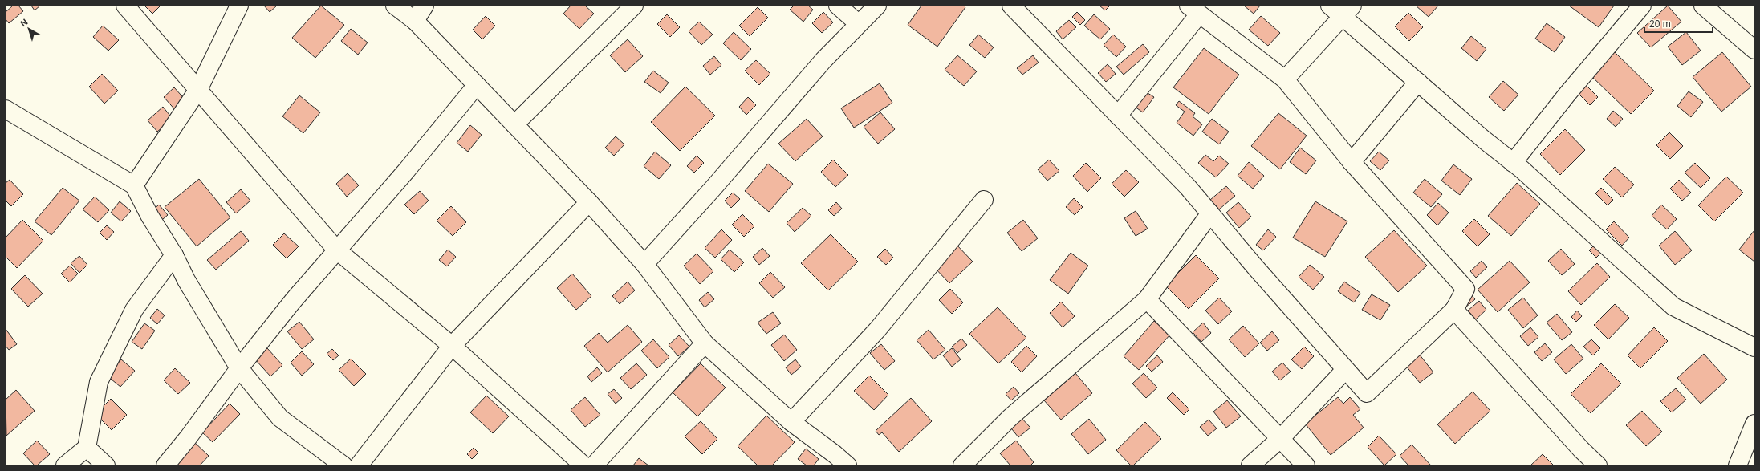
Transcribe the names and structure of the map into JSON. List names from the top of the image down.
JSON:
{
  "scale_bar": "20 m",
  "north": "top left"
}
